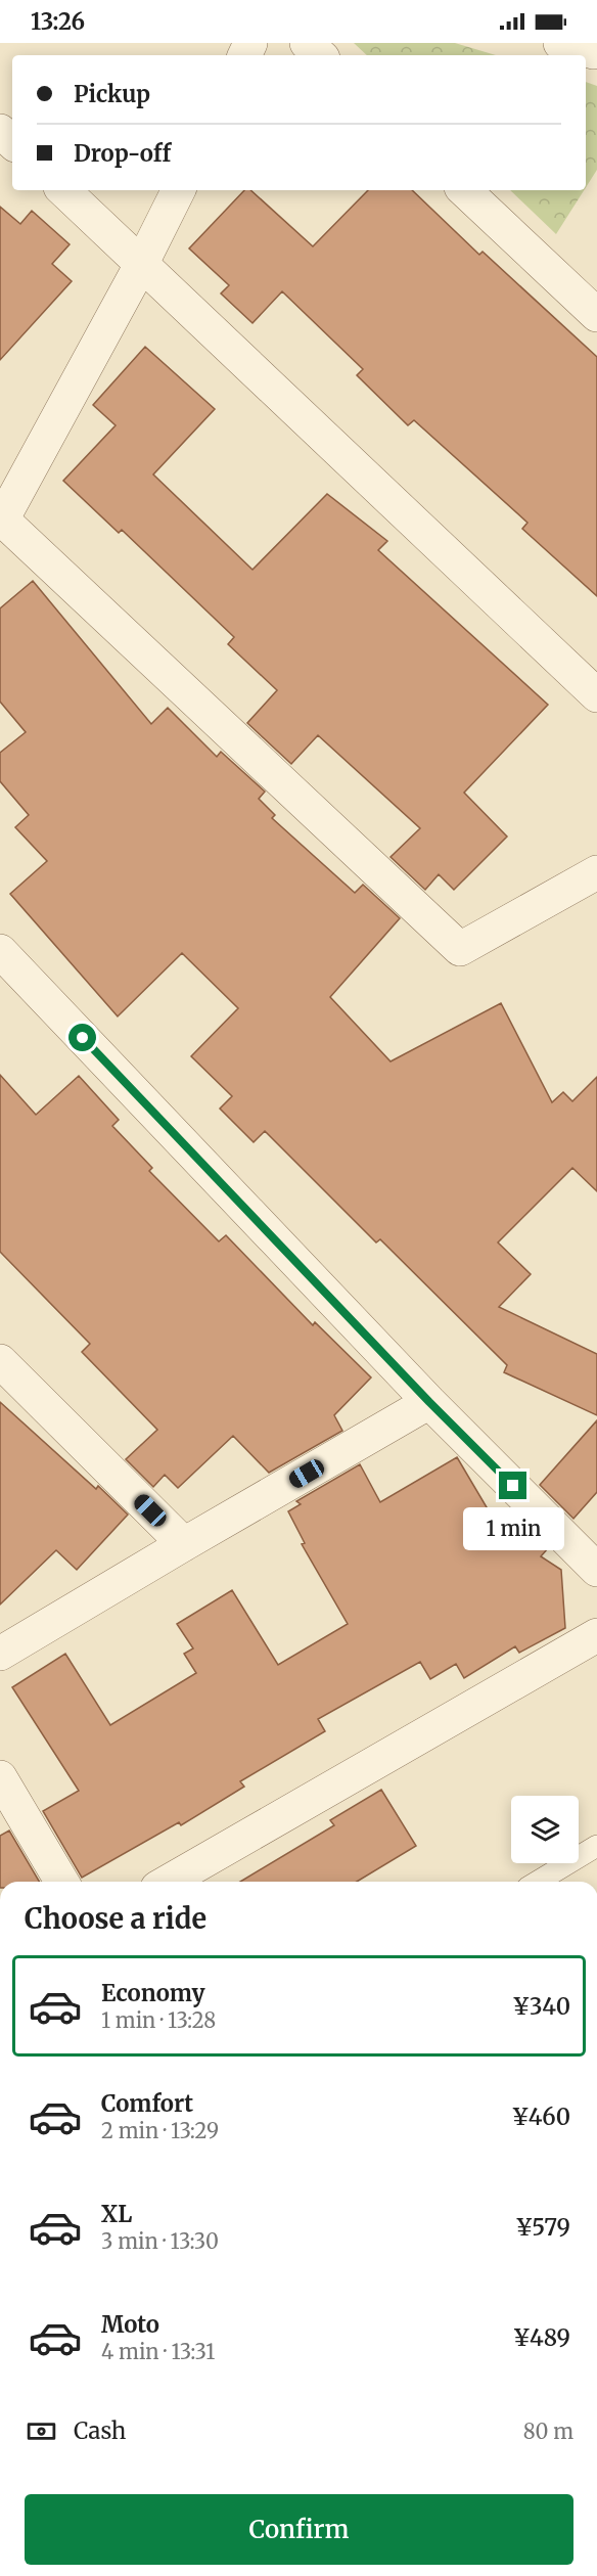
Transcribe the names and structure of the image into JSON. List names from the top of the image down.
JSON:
{
  "page": {
    "status": "13:26",
    "banner": ["Pickup", "Drop-off"],
    "bubble": "1 min",
    "heading": "Choose a ride",
    "list": [
      {
        "name": "Economy",
        "note": "1 min · 13:28",
        "value": "¥340"
      },
      {
        "name": "Comfort",
        "note": "2 min · 13:29",
        "value": "¥460"
      },
      {
        "name": "XL",
        "note": "3 min · 13:30",
        "value": "¥579"
      },
      {
        "name": "Moto",
        "note": "4 min · 13:31",
        "value": "¥489"
      }
    ],
    "pay": ["Cash", "80 m"],
    "buttons": "Confirm"
  }
}
